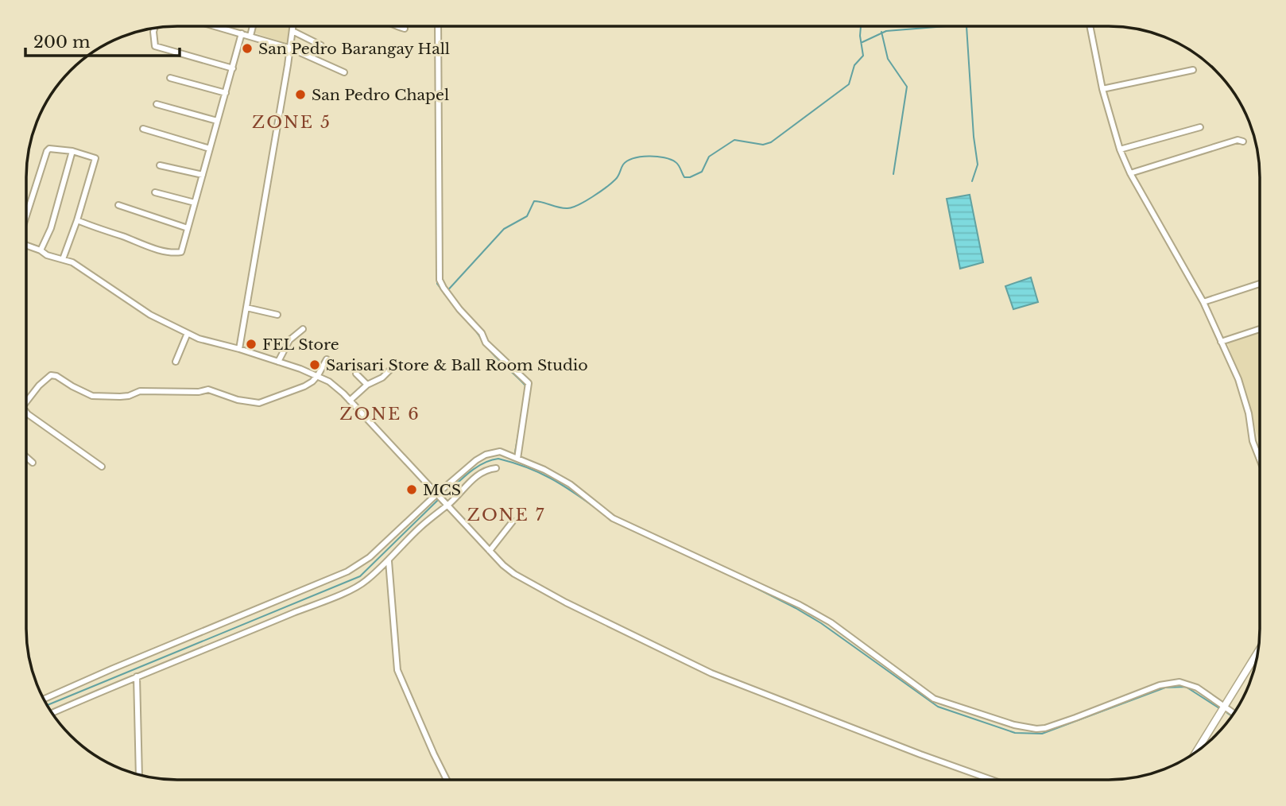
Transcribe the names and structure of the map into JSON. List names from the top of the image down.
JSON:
{
  "districts": ["ZONE 5", "ZONE 6", "ZONE 7"],
  "places": [
    "San Pedro Barangay Hall",
    "San Pedro Chapel",
    "FEL Store",
    "Sarisari Store & Ball Room Studio",
    "MCS"
  ],
  "scale_bar": "200 m"
}
